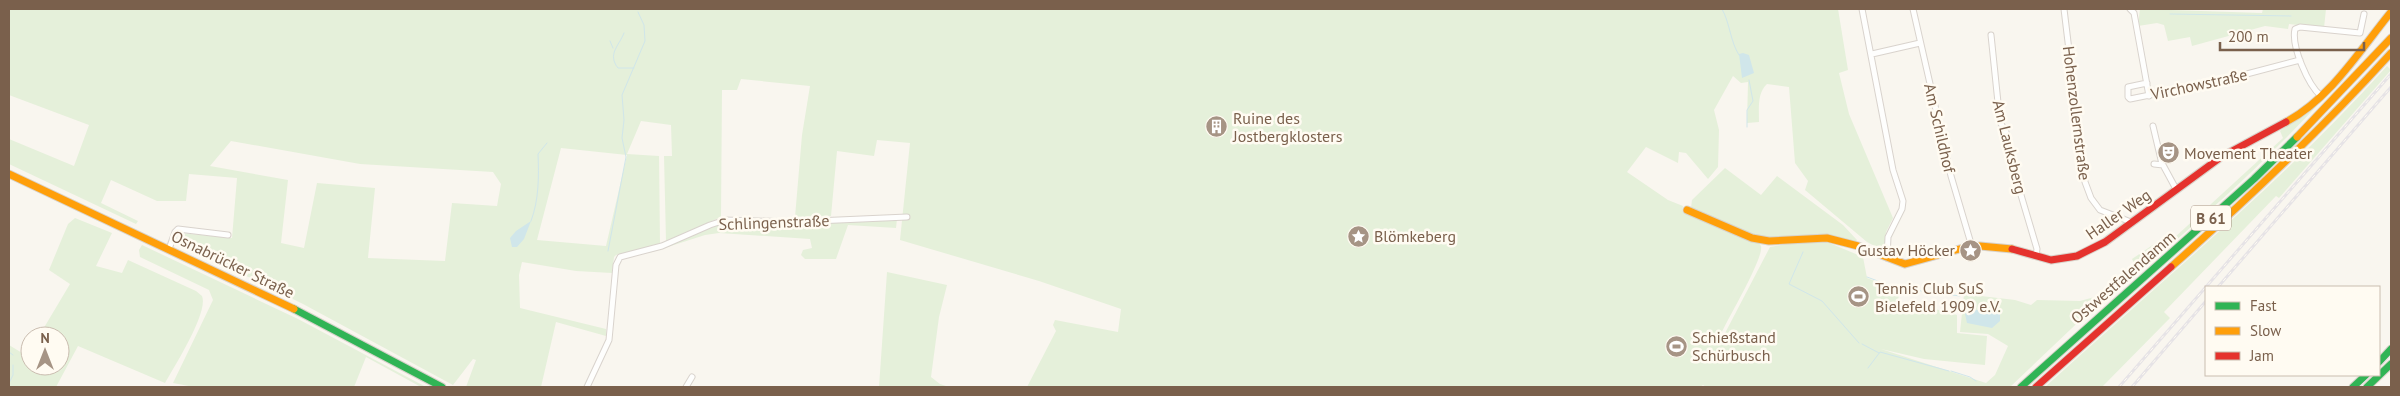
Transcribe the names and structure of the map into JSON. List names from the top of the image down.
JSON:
{
  "streets": {
    "main road": [
      "Haller Weg",
      "B 61",
      "Osnabrücker Straße",
      "Ostwestfalendamm"
    ],
    "street": [
      "Virchowstraße",
      "Hohenzollernstraße",
      "Am Schildhof",
      "Am Lauksberg",
      "Schlingenstraße"
    ]
  },
  "crossings": [
    ["Hohenzollernstraße", "Haller Weg"],
    ["Am Schildhof", "Haller Weg"],
    ["Am Lauksberg", "Haller Weg"]
  ],
  "places": {
    "building": ["Ruine des Jostbergklosters"],
    "theatre": ["Movement Theater"],
    "place": ["Blömkeberg", "Gustav Höcker"],
    "sports": ["Tennis Club SuS Bielefeld 1909 e.V.", "Schießstand Schürbusch"]
  },
  "legend": ["Fast", "Slow", "Jam"],
  "scale_bar": "200 m",
  "north": "top"
}
